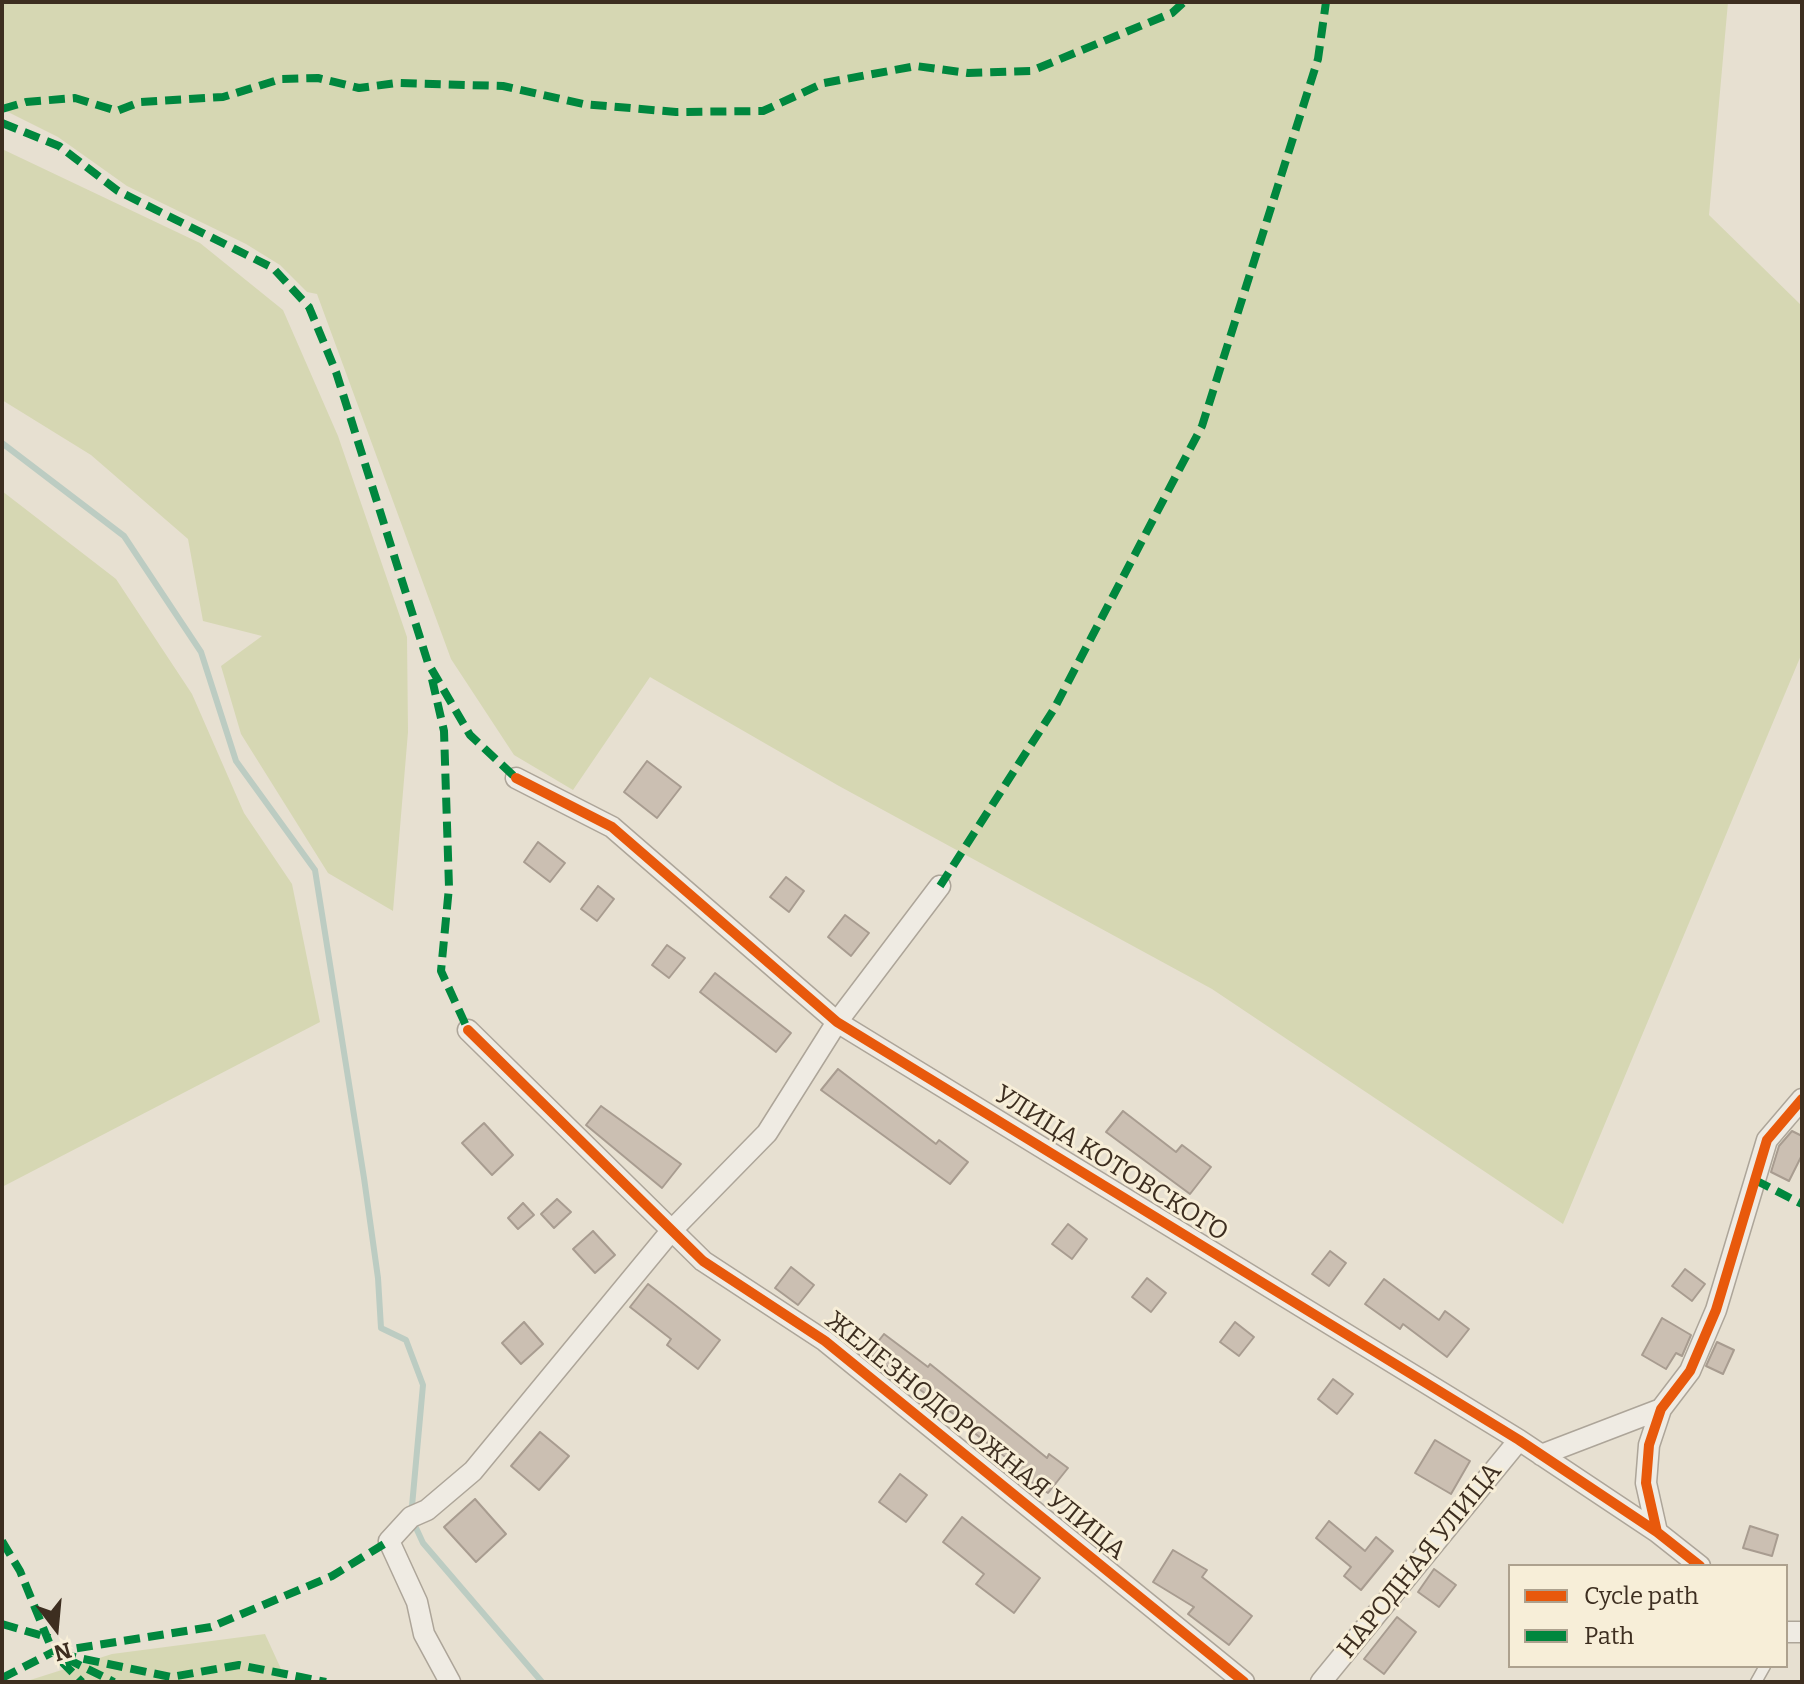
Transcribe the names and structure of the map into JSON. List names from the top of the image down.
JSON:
{
  "streets": {
    "street": ["УЛИЦА КОТОВСКОГО", "ЖЕЛЕЗНОДОРОЖНАЯ УЛИЦА", "НАРОДНАЯ УЛИЦА"]
  },
  "crossings": [
    ["УЛИЦА КОТОВСКОГО", "НАРОДНАЯ УЛИЦА"]
  ],
  "legend": ["Cycle path", "Path"],
  "north": "bottom"
}
